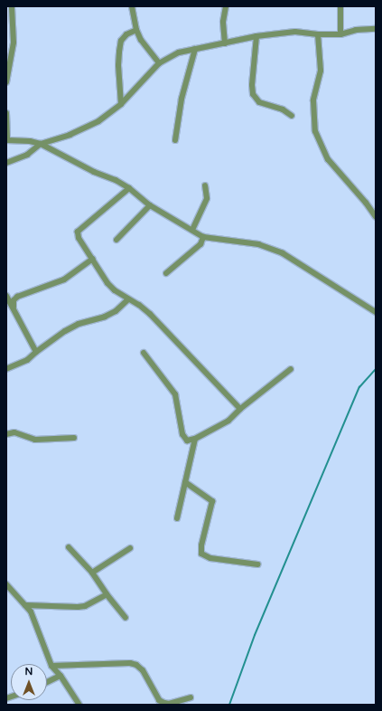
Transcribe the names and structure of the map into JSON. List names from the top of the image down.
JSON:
{
  "north": "top"
}
